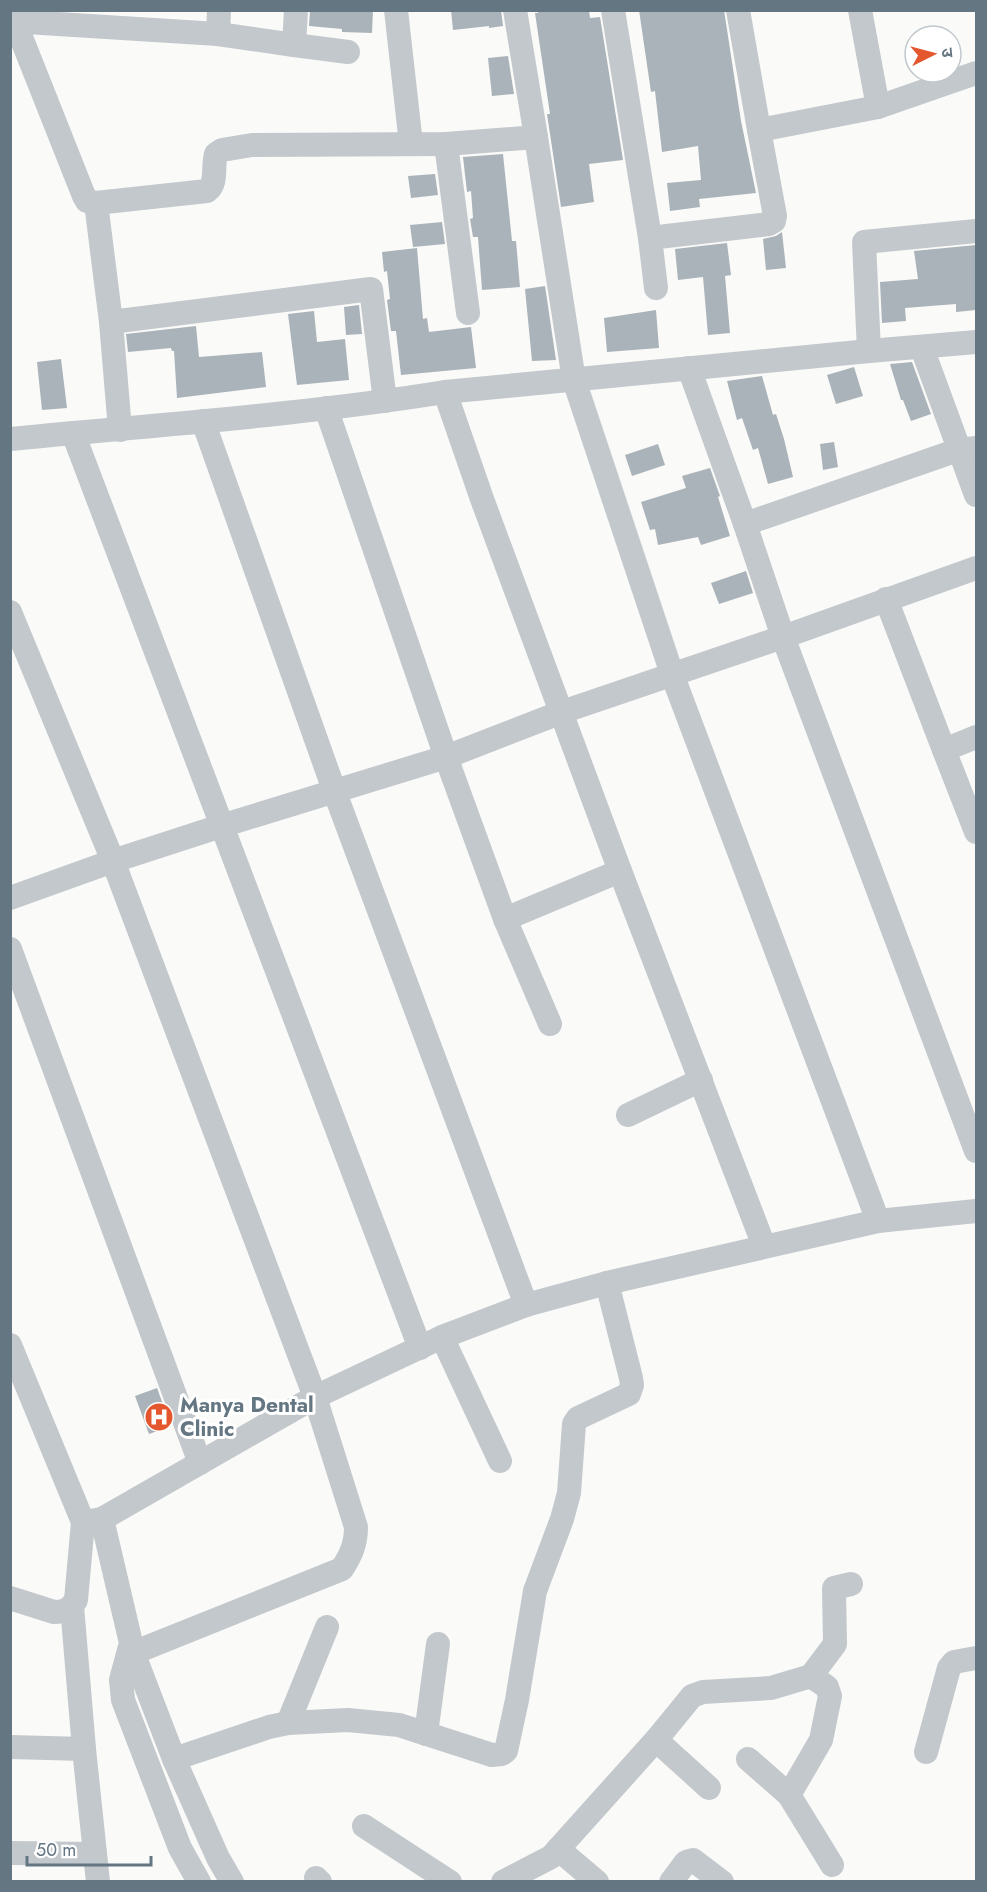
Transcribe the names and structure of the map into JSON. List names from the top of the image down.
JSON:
{
  "places": {
    "hospital": ["Manya Dental Clinic"]
  },
  "scale_bar": "50 m",
  "north": "right"
}
